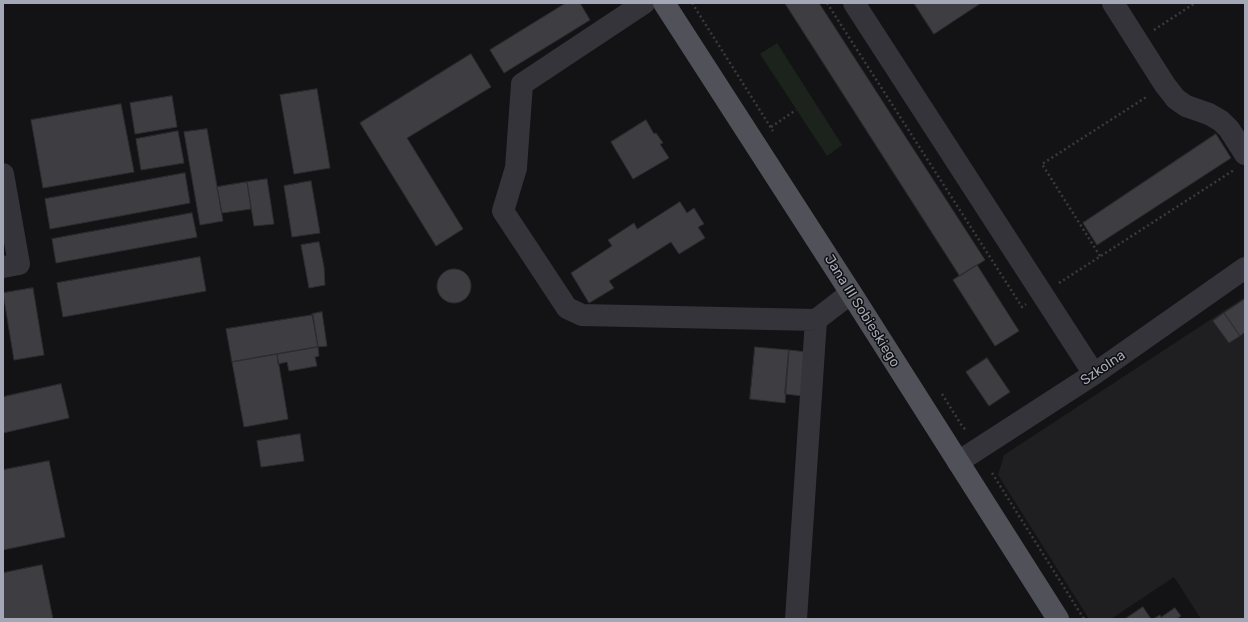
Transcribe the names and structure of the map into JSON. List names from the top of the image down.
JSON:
{
  "streets": {
    "main road": ["Jana III Sobieskiego"],
    "street": ["Szkolna"]
  },
  "crossings": [
    ["Jana III Sobieskiego", "Szkolna"]
  ]
}
